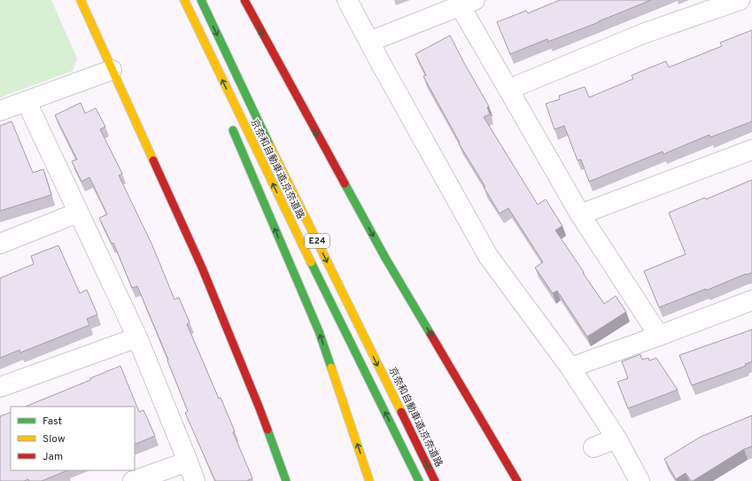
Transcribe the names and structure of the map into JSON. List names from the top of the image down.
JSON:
{
  "streets": {
    "main road": ["京奈和自動車道;京奈道路", "E24"]
  },
  "legend": ["Fast", "Slow", "Jam"]
}
